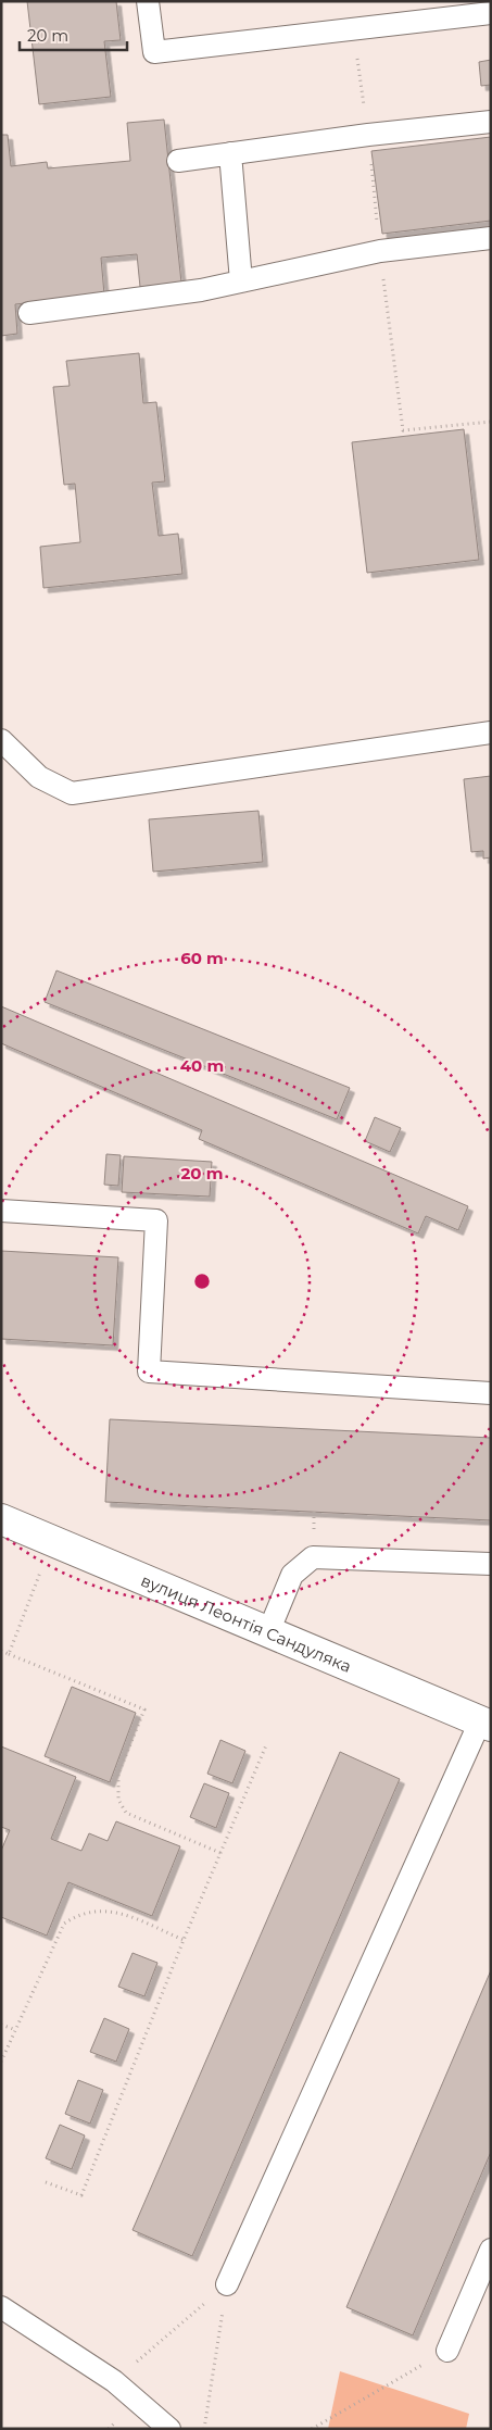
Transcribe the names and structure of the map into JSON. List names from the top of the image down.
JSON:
{
  "streets": {
    "street": ["вулиця Леонтія Сандуляка"]
  },
  "scale_bar": "20 m",
  "rings": ["60 m", "40 m", "20 m"]
}
